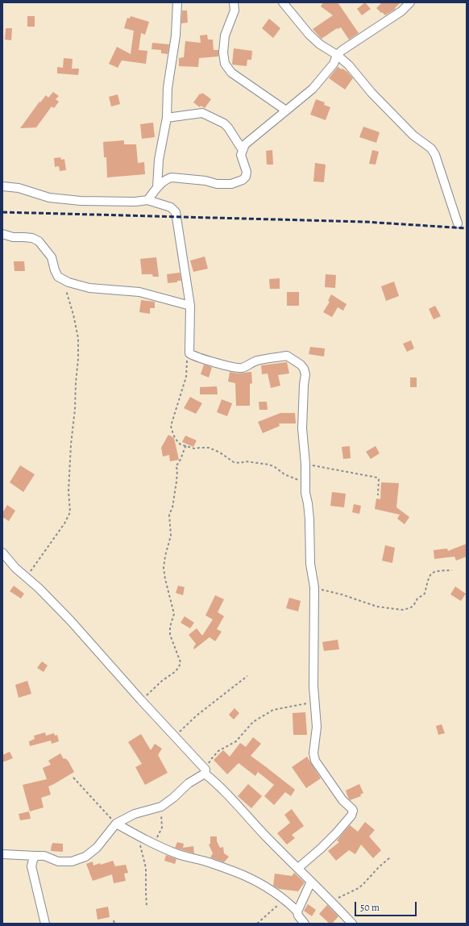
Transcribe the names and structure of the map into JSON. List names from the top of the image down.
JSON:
{
  "scale_bar": "50 m"
}
